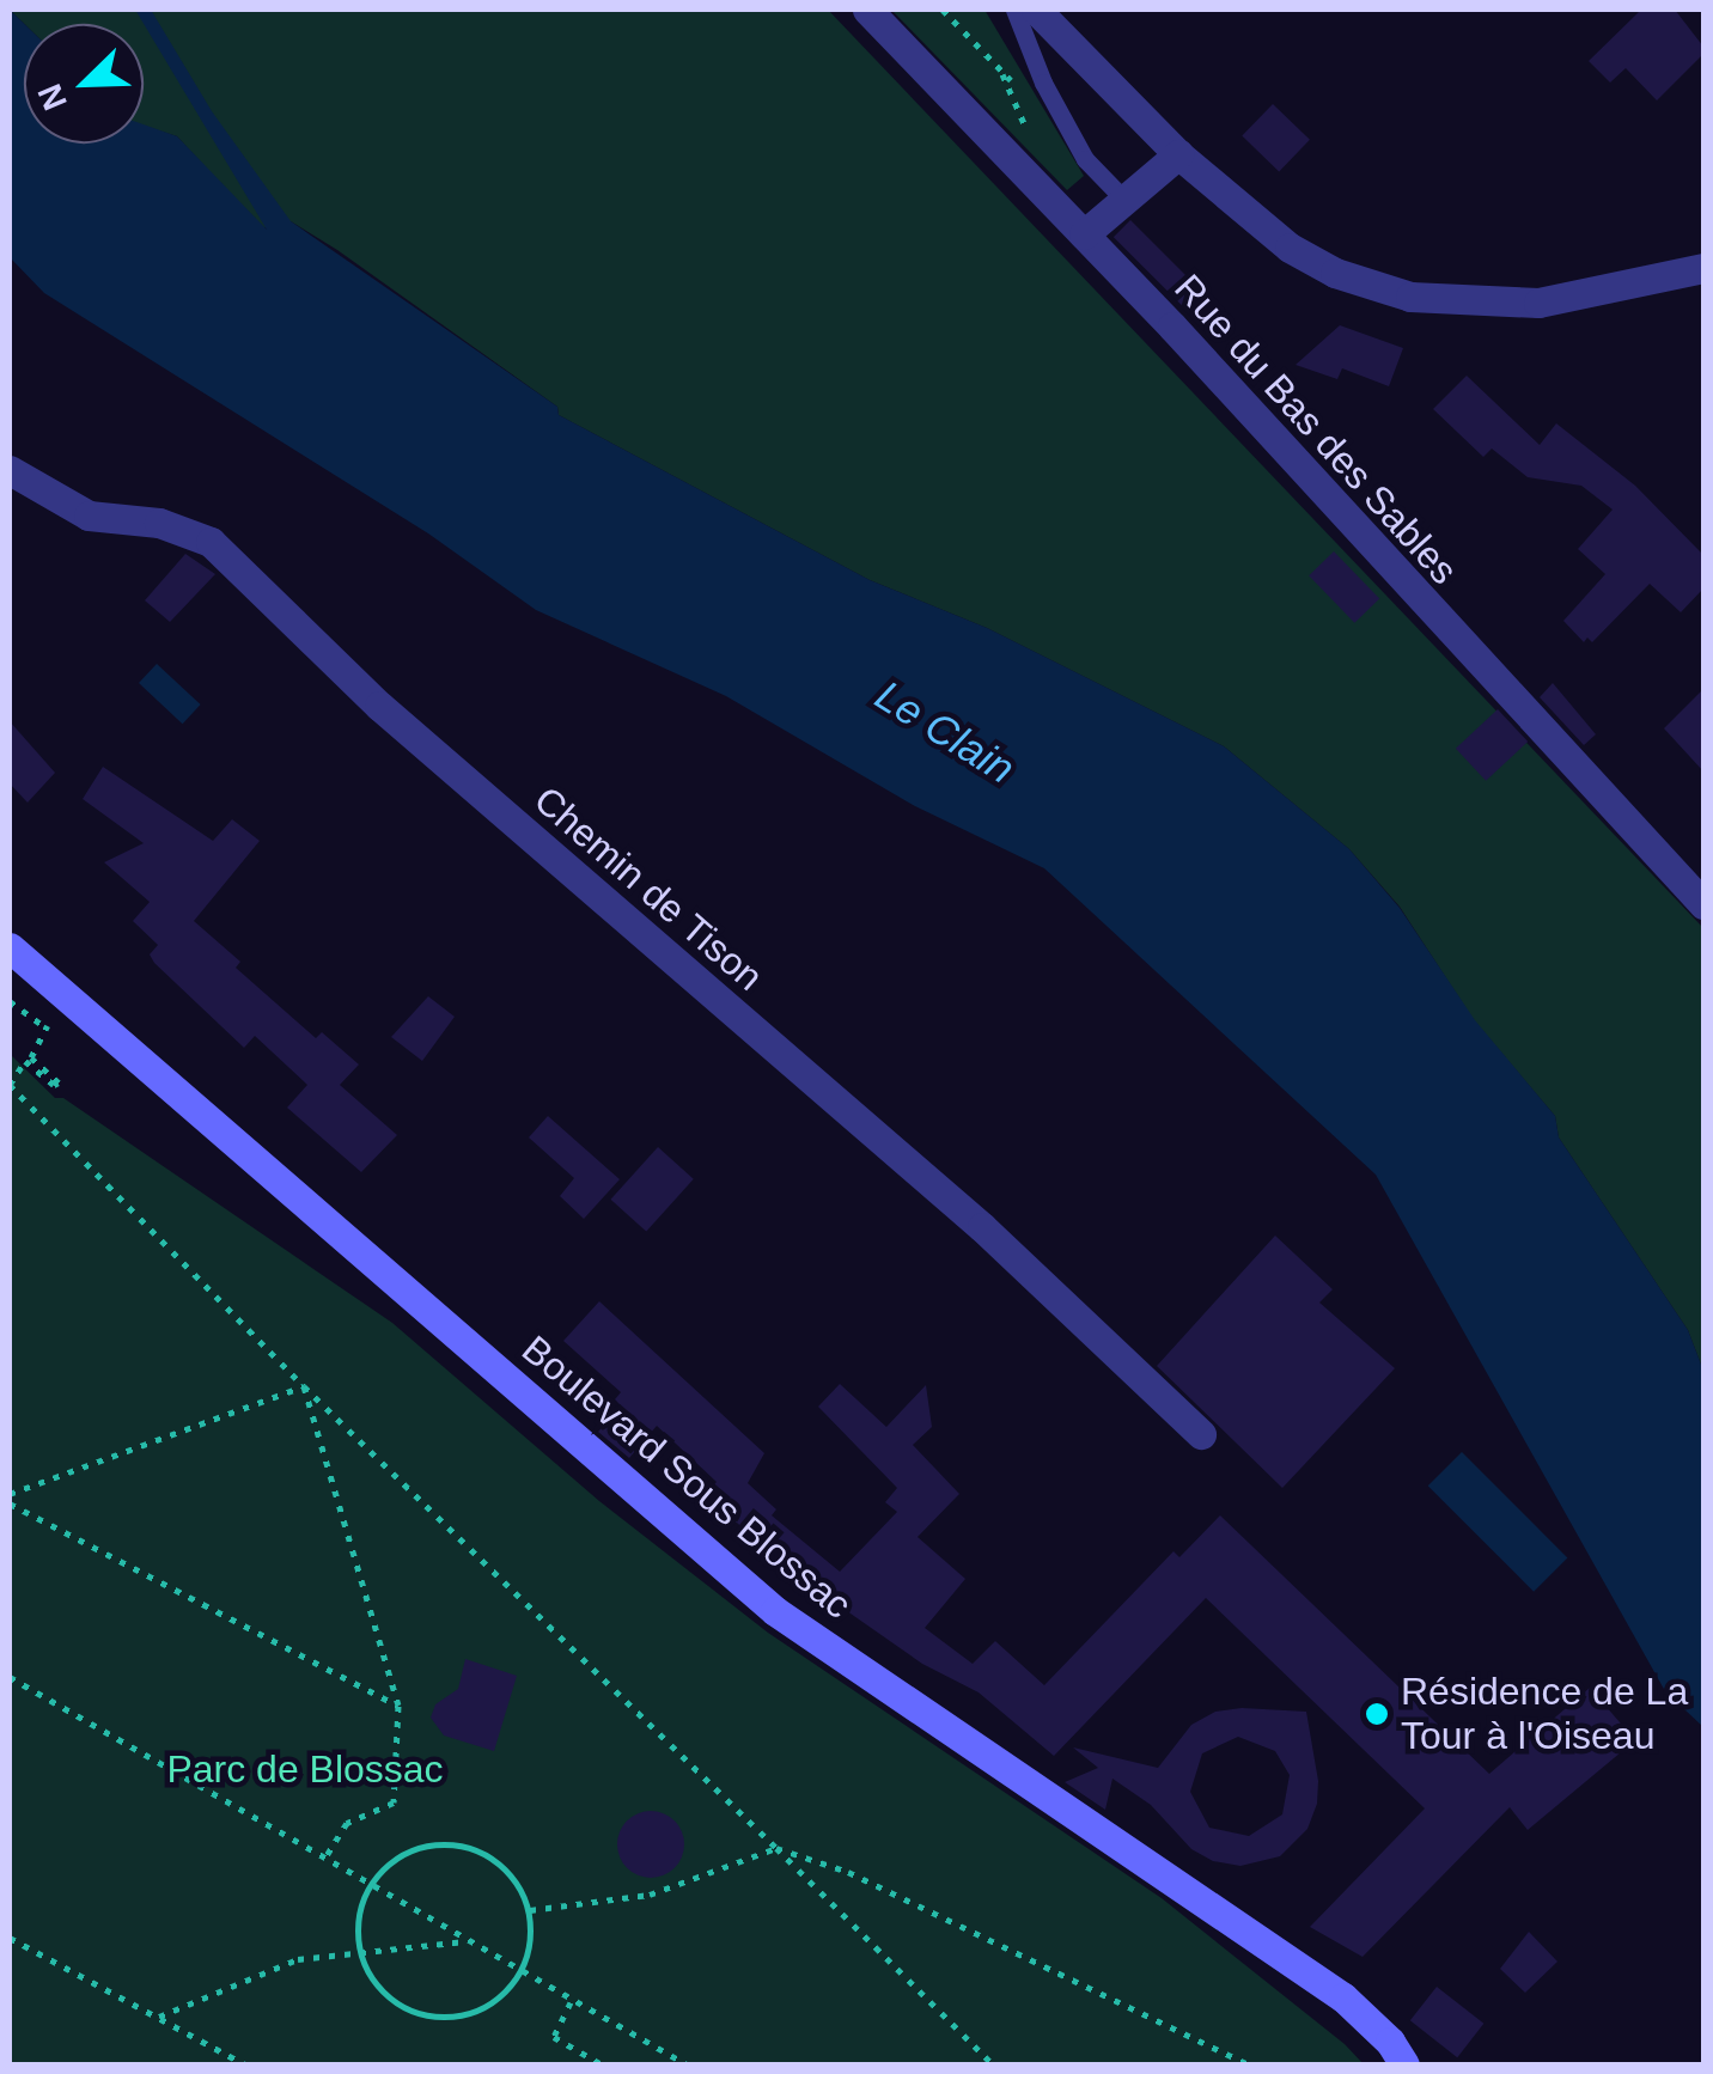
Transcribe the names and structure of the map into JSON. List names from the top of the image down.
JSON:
{
  "streets": {
    "main road": ["Boulevard Sous Blossac"],
    "street": ["Rue du Bas des Sables", "Chemin de Tison"]
  },
  "water": ["Le Clain"],
  "parks": ["Parc de Blossac"],
  "places": ["Résidence de La Tour à l'Oiseau"],
  "north": "bottom left"
}
